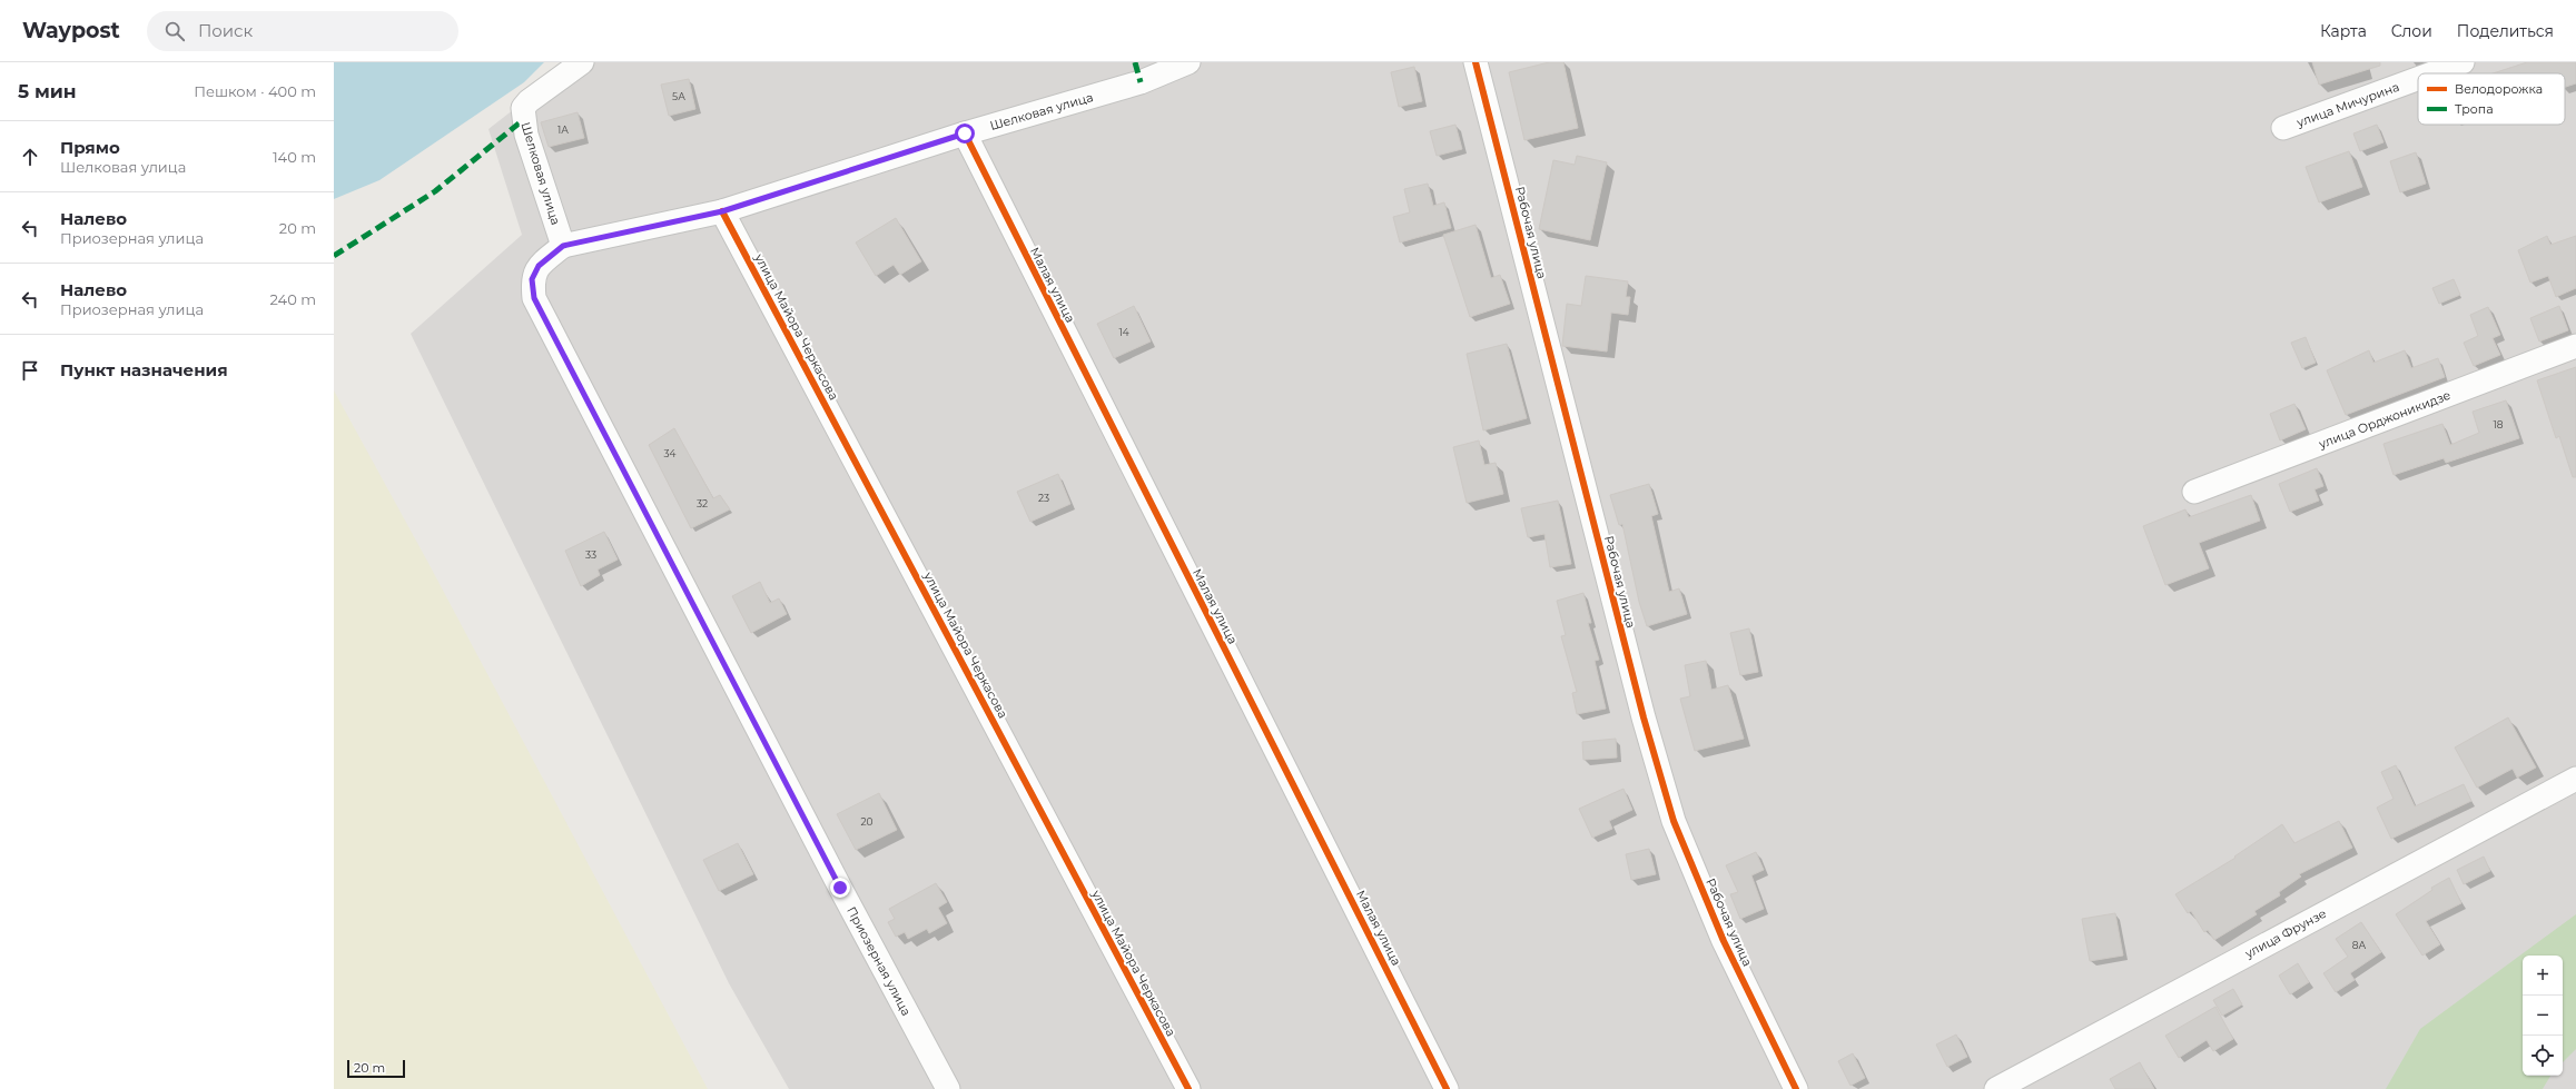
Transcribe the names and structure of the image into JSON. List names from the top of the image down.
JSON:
{
  "streets": {
    "street": [
      "улица Мичурина",
      "Шелковая улица",
      "Рабочая улица",
      "Малая улица",
      "улица Майора Черкасова",
      "улица Орджоникидзе",
      "улица Фрунзе",
      "Приозерная улица"
    ]
  },
  "crossings": [
    ["Шелковая улица", "Малая улица"],
    ["Шелковая улица", "улица Майора Черкасова"],
    ["Шелковая улица", "Приозерная улица"]
  ],
  "house_numbers": [
    "5А",
    "1А",
    "14",
    "18",
    "34",
    "23",
    "32",
    "33",
    "20",
    "8А"
  ],
  "legend": ["Велодорожка", "Тропа"],
  "scale_bar": "20 m",
  "page": {
    "header": "Waypost",
    "search": "Поиск",
    "nav": ["Карта", "Слои", "Поделиться"],
    "heading": ["5 мин", "Пешком · 400 m"],
    "list": [
      ["Прямо", "Шелковая улица", "140 m"],
      ["Налево", "Приозерная улица", "20 m"],
      ["Налево", "Приозерная улица", "240 m"],
      "Пункт назначения"
    ],
    "map_buttons": ["+", "−"],
    "scale": "20 m"
  }
}
